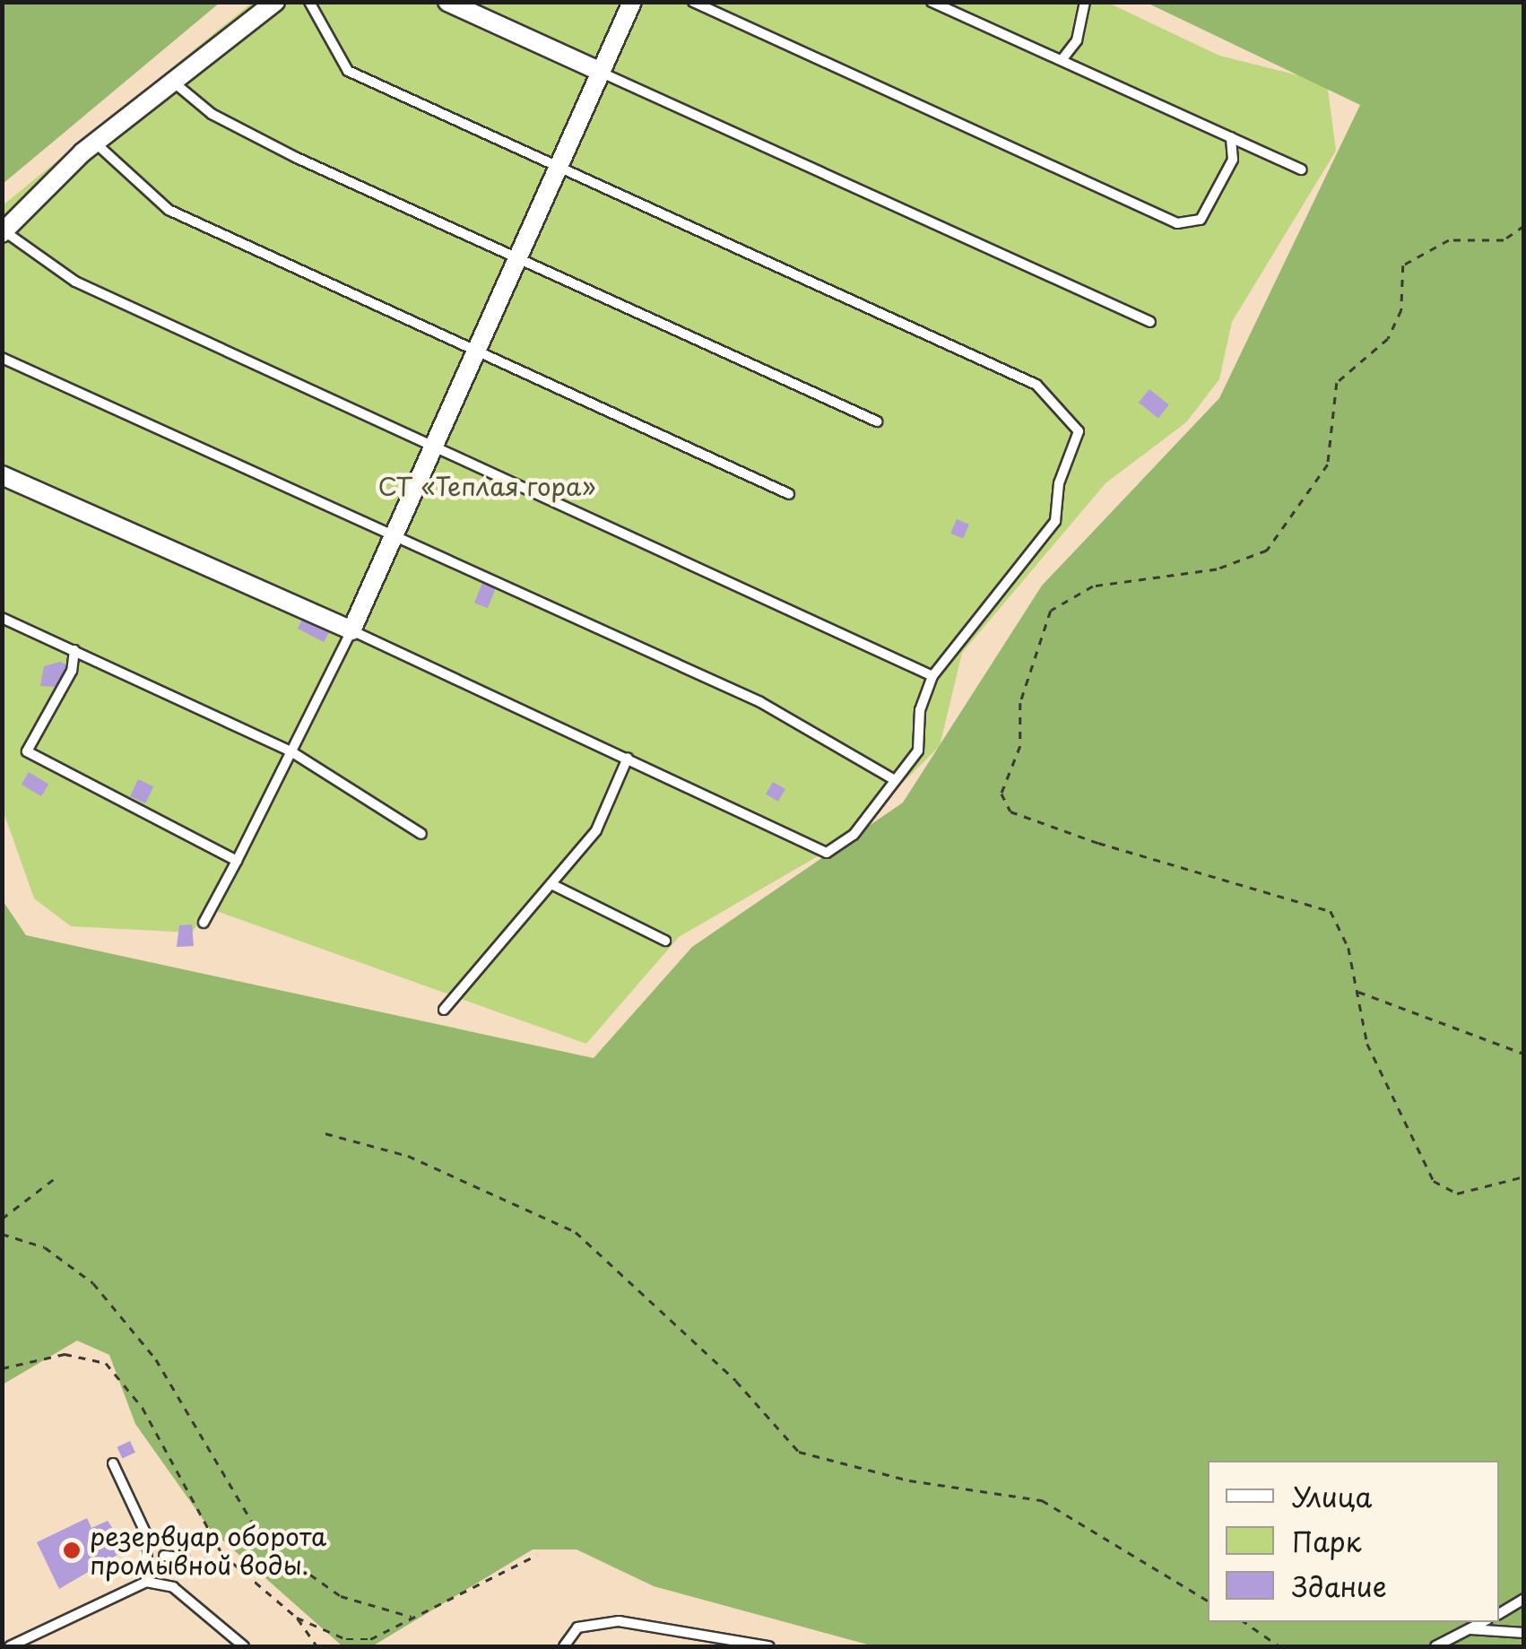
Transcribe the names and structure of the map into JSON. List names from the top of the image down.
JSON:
{
  "parks": ["СТ «Теплая гора»"],
  "places": ["резервуар оборота промывной воды."],
  "legend": ["Улица", "Парк", "Здание"]
}
